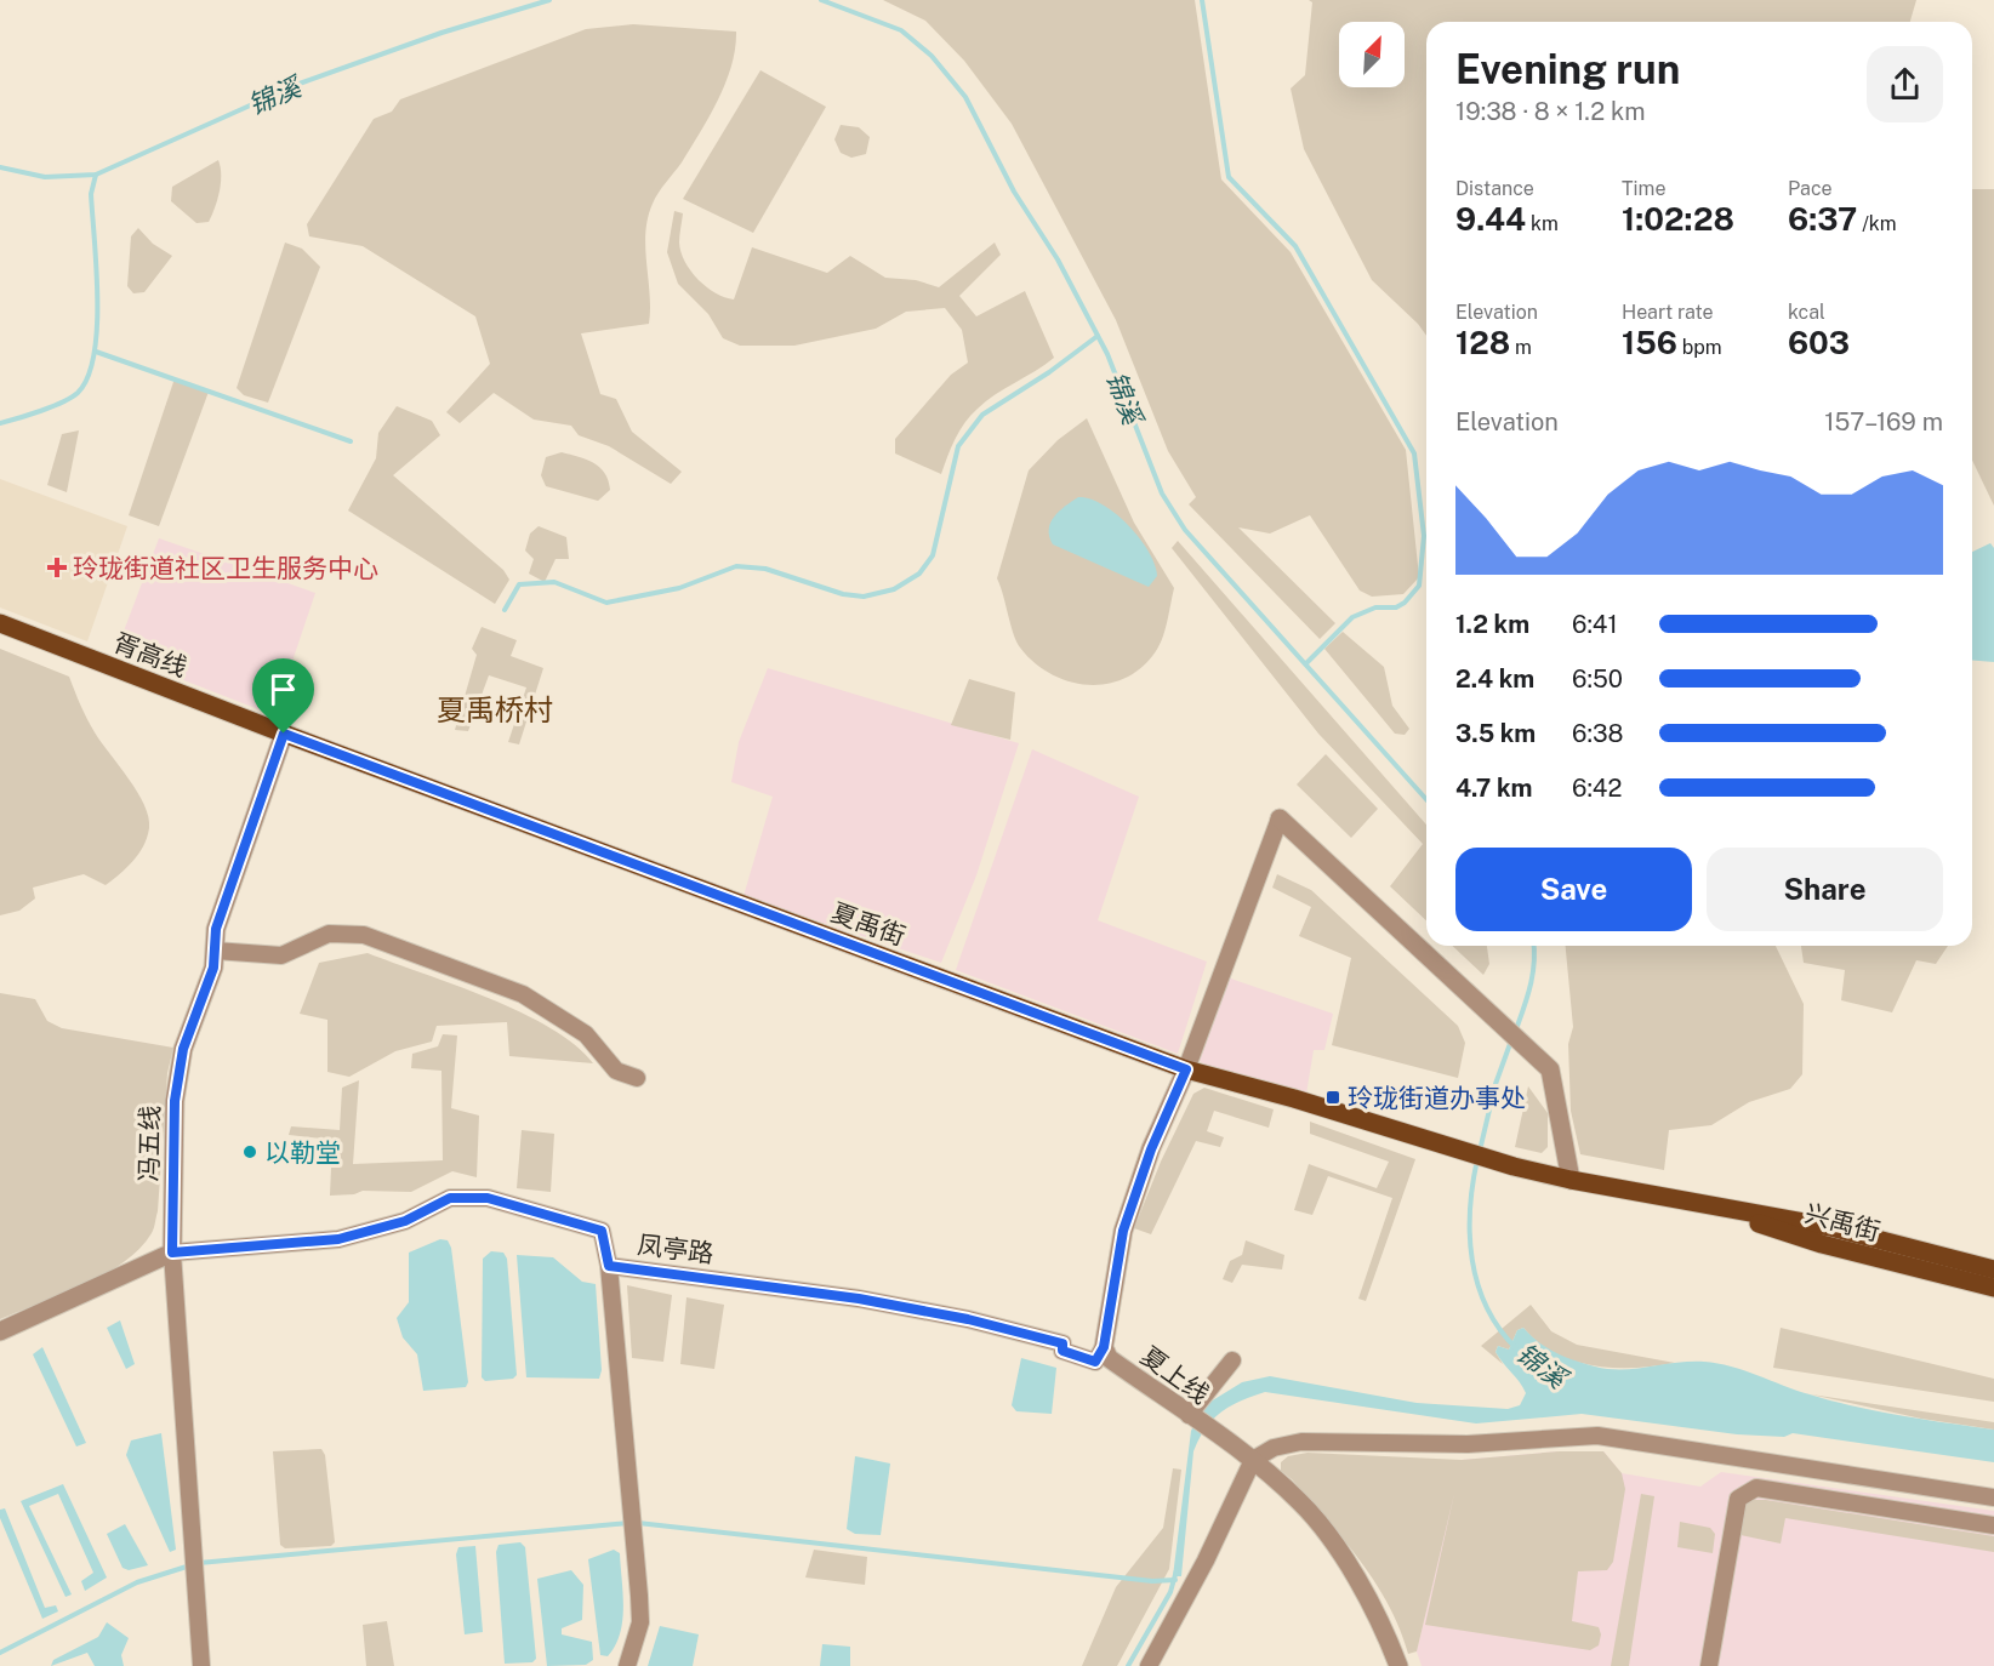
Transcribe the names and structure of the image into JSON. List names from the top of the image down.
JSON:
{
  "streets": {
    "main road": ["胥高线", "夏禹街", "兴禹街"],
    "street": ["冯五线", "凤亭路", "夏上线"]
  },
  "crossings": [
    ["胥高线", "夏禹街"],
    ["胥高线", "冯五线"],
    ["夏禹街", "冯五线"],
    ["夏禹街", "兴禹街"],
    ["夏禹街", "夏上线"],
    ["冯五线", "凤亭路"],
    ["凤亭路", "夏上线"]
  ],
  "districts": ["夏禹桥村"],
  "water": ["锦溪"],
  "places": {
    "health": ["玲珑街道社区卫生服务中心"],
    "transit": ["玲珑街道办事处"],
    "other": ["以勒堂"]
  },
  "north": "top right",
  "page": {
    "heading": ["Evening run", "19:38 · 8 × 1.2 km"],
    "stats": [
      ["Distance", "9.44 km"],
      ["Time", "1:02:28"],
      ["Pace", "6:37 /km"],
      ["Elevation", "128 m"],
      ["Heart rate", "156 bpm"],
      ["kcal", "603"]
    ],
    "chart": ["Elevation", "157–169 m"],
    "list": [
      {
        "name": "1.2 km",
        "note": "6:41"
      },
      {
        "name": "2.4 km",
        "note": "6:50"
      },
      {
        "name": "3.5 km",
        "note": "6:38"
      },
      {
        "name": "4.7 km",
        "note": "6:42"
      }
    ],
    "buttons": ["Save", "Share"]
  }
}
